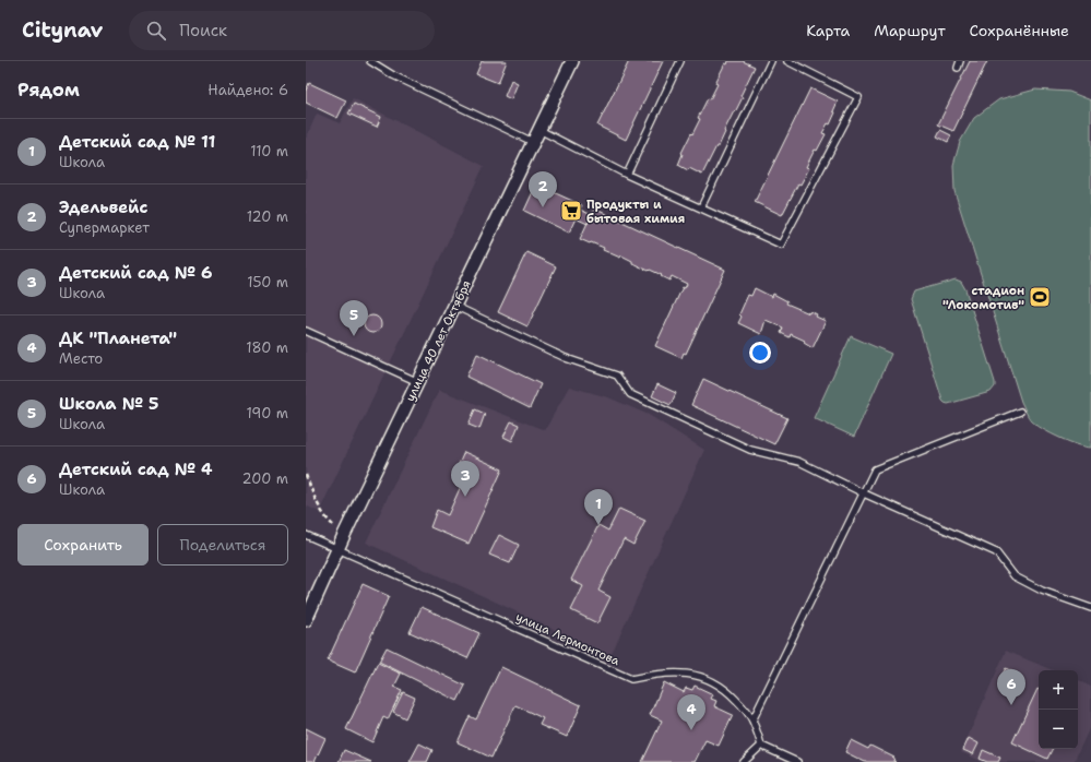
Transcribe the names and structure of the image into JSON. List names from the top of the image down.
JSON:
{
  "streets": {
    "street": ["улица 40 лет Октября"],
    "lane": ["улица Лермонтова"]
  },
  "crossings": [
    ["улица 40 лет Октября", "улица Лермонтова"]
  ],
  "places": {
    "supermarket": ["Продукты и бытовая химия"],
    "sports": ["стадион \"Локомотив\""]
  },
  "page": {
    "header": "Citynav",
    "search": "Поиск",
    "nav": ["Карта", "Маршрут", "Сохранённые"],
    "heading": ["Рядом", "Найдено: 6"],
    "list": [
      {
        "mark": "1",
        "name": "Детский сад № 11",
        "note": "Школа",
        "value": "110 m"
      },
      {
        "mark": "2",
        "name": "Эдельвейс",
        "note": "Супермаркет",
        "value": "120 m"
      },
      {
        "mark": "3",
        "name": "Детский сад № 6",
        "note": "Школа",
        "value": "150 m"
      },
      {
        "mark": "4",
        "name": "ДК \"Планета\"",
        "note": "Место",
        "value": "180 m"
      },
      {
        "mark": "5",
        "name": "Школа № 5",
        "note": "Школа",
        "value": "190 m"
      },
      {
        "mark": "6",
        "name": "Детский сад № 4",
        "note": "Школа",
        "value": "200 m"
      }
    ],
    "pins": [
      "2",
      "5",
      "3",
      "1",
      "6",
      "4"
    ],
    "buttons": ["Сохранить", "Поделиться"],
    "map_buttons": ["+", "−"]
  }
}
